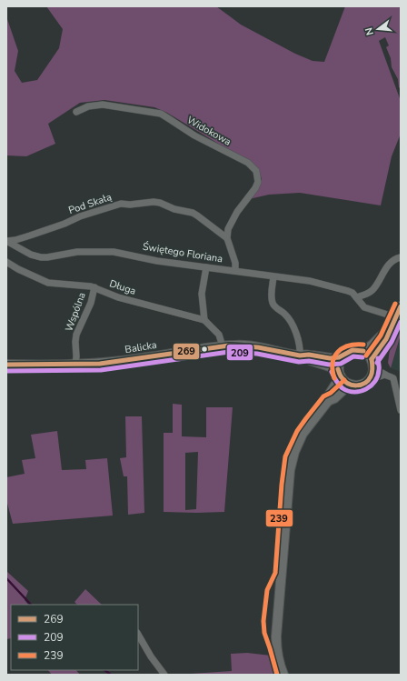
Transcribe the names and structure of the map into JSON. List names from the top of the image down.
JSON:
{
  "streets": {
    "main road": ["Balicka"],
    "street": [
      "Widokowa",
      "Pod Skałą",
      "Świętego Floriana",
      "Długa",
      "Wspólna"
    ]
  },
  "crossings": [
    ["Widokowa", "Pod Skałą"],
    ["Pod Skałą", "Świętego Floriana"],
    ["Długa", "Wspólna"],
    ["Wspólna", "Balicka"]
  ],
  "lines": ["transit line 239", "transit line 269", "transit line 209"],
  "legend": ["269", "209", "239"],
  "north": "left"
}
